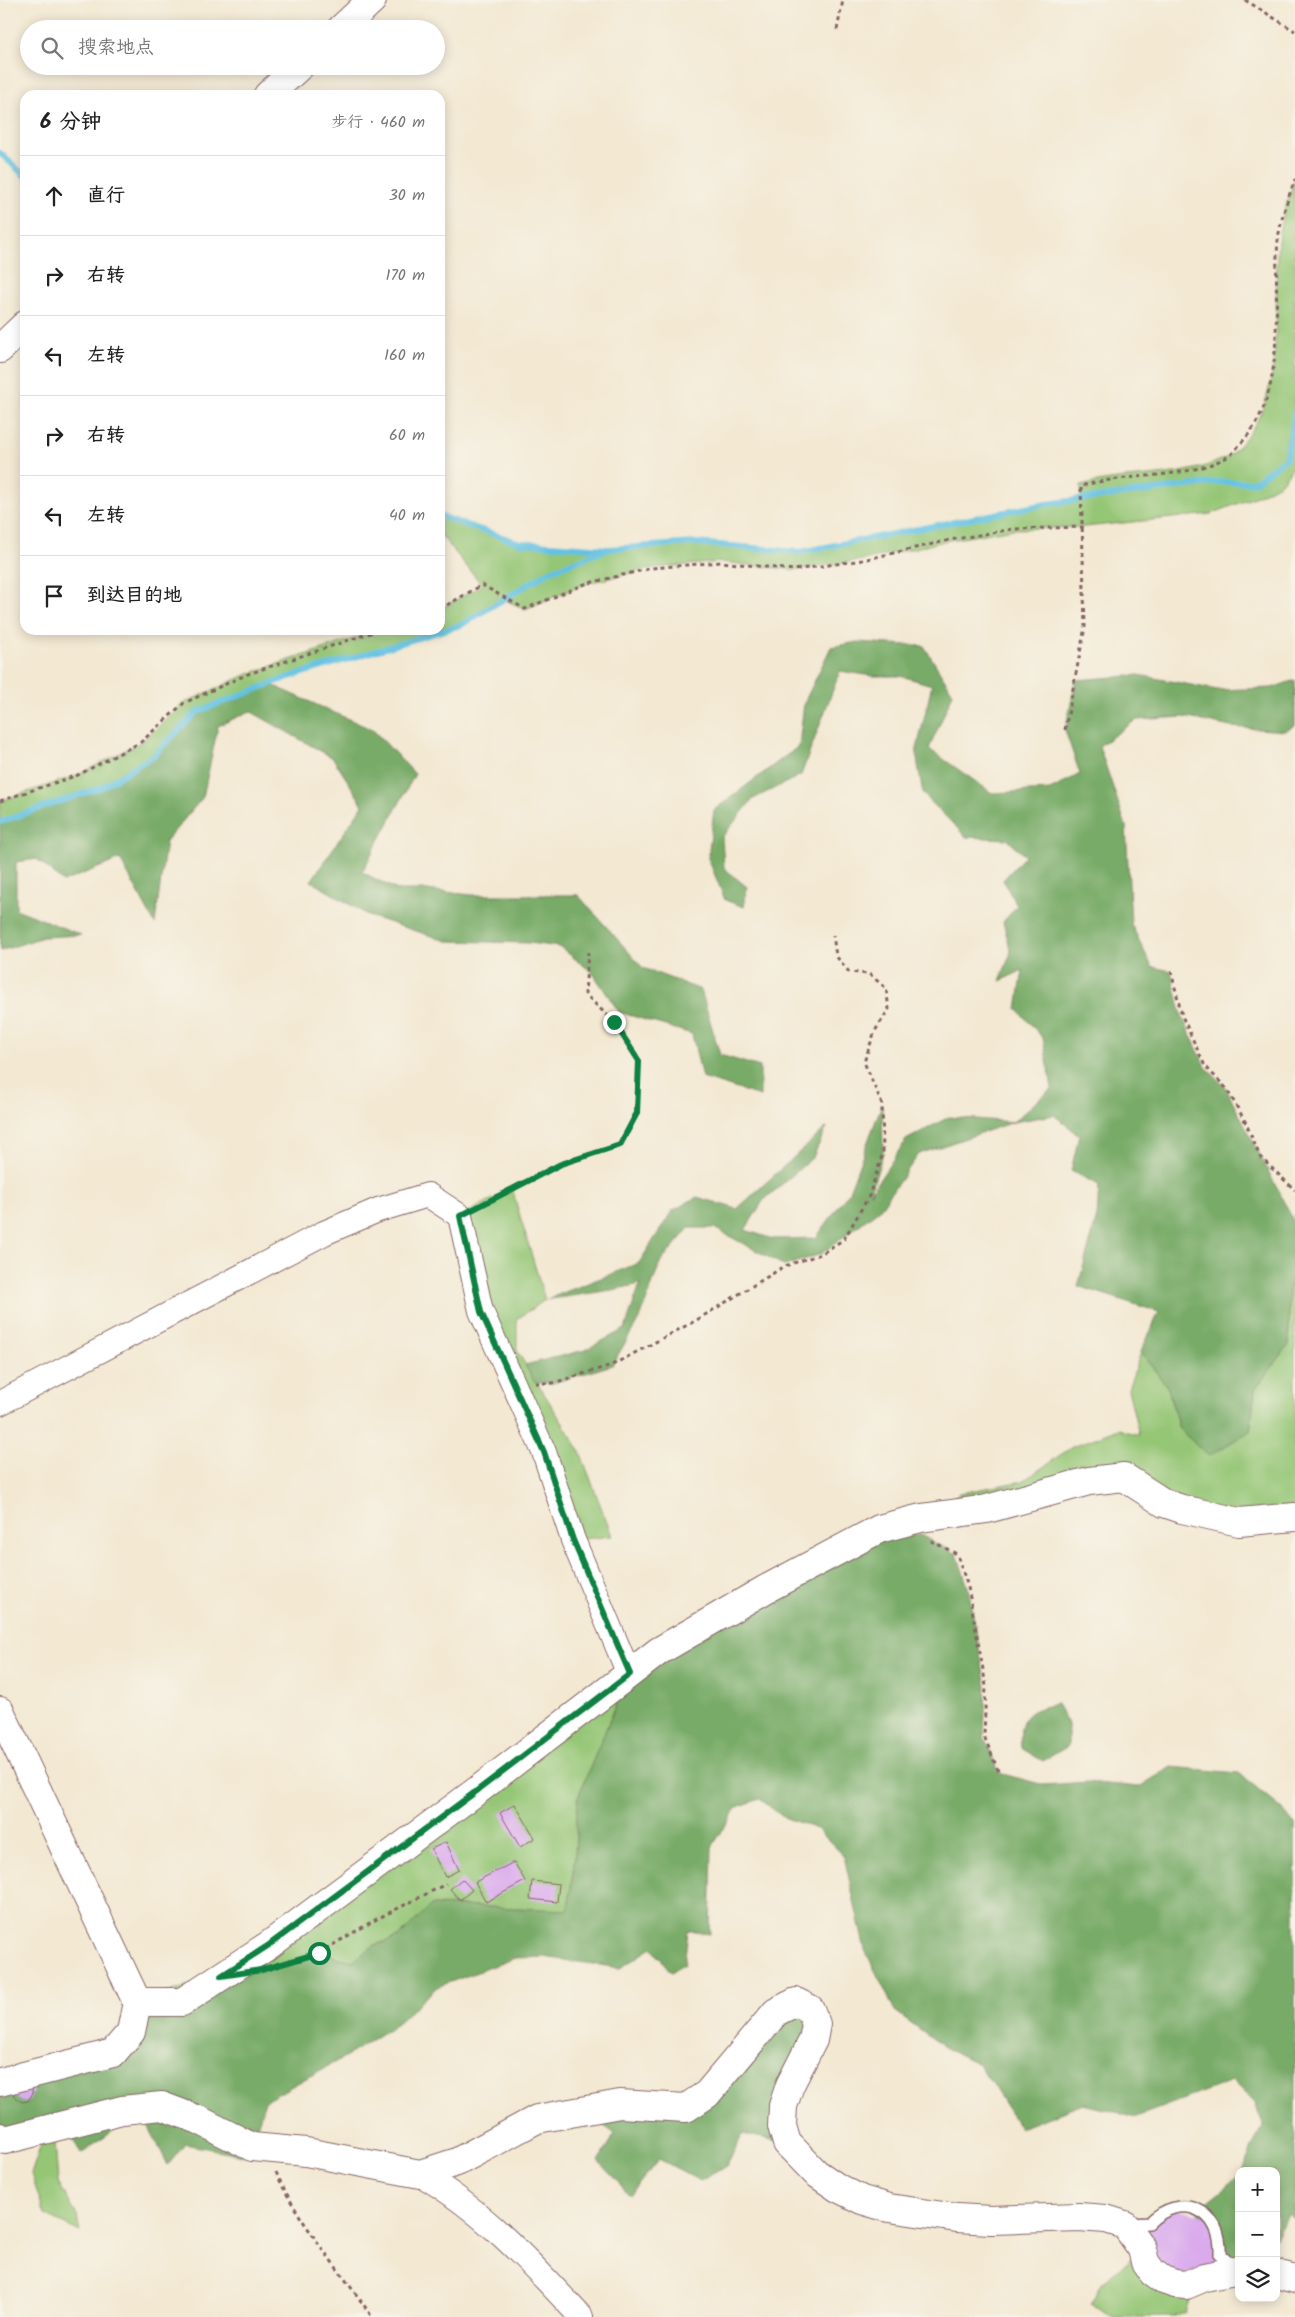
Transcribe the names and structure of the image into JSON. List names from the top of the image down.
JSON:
{
  "page": {
    "search": "搜索地点",
    "heading": ["6 分钟", "步行 · 460 m"],
    "list": [
      ["直行", "30 m"],
      ["右转", "170 m"],
      ["左转", "160 m"],
      ["右转", "60 m"],
      ["左转", "40 m"],
      "到达目的地"
    ],
    "map_buttons": ["+", "−"]
  }
}
